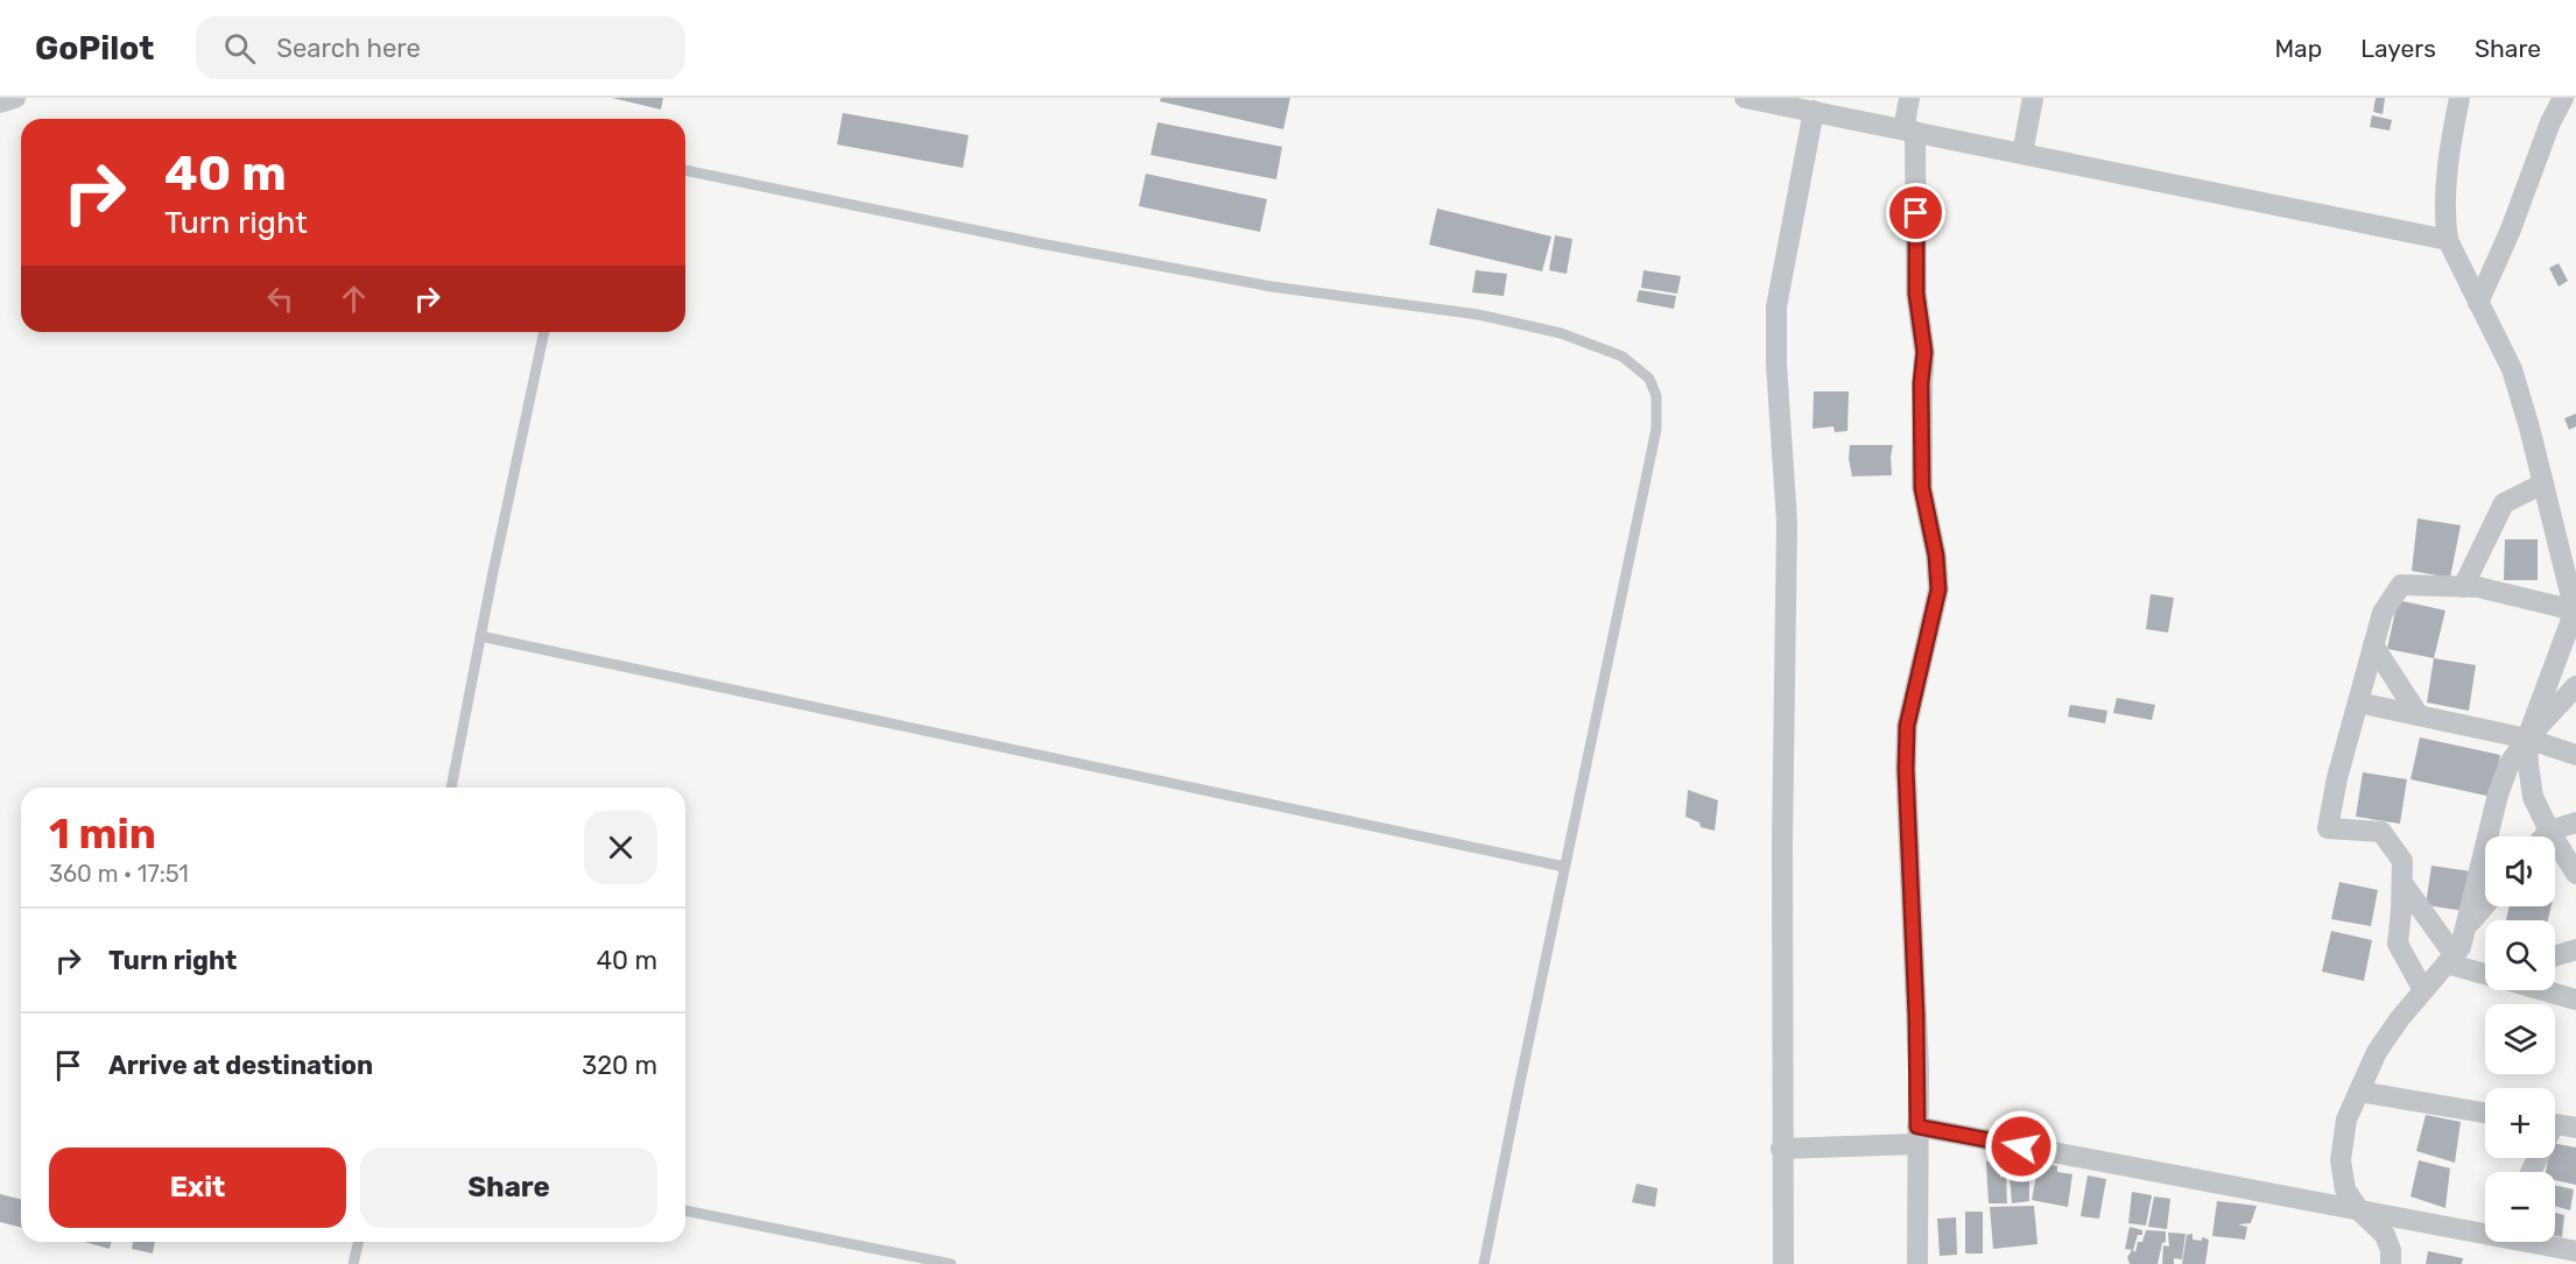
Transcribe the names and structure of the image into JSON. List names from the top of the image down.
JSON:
{
  "page": {
    "header": "GoPilot",
    "search": "Search here",
    "nav": ["Map", "Layers", "Share"],
    "turn": ["40 m", "Turn right"],
    "heading": ["1 min", "360 m · 17:51"],
    "map_buttons": ["+", "−"],
    "list": [
      {
        "name": "Turn right",
        "value": "40 m"
      },
      {
        "name": "Arrive at destination",
        "value": "320 m"
      }
    ],
    "buttons": ["Exit", "Share"]
  }
}
